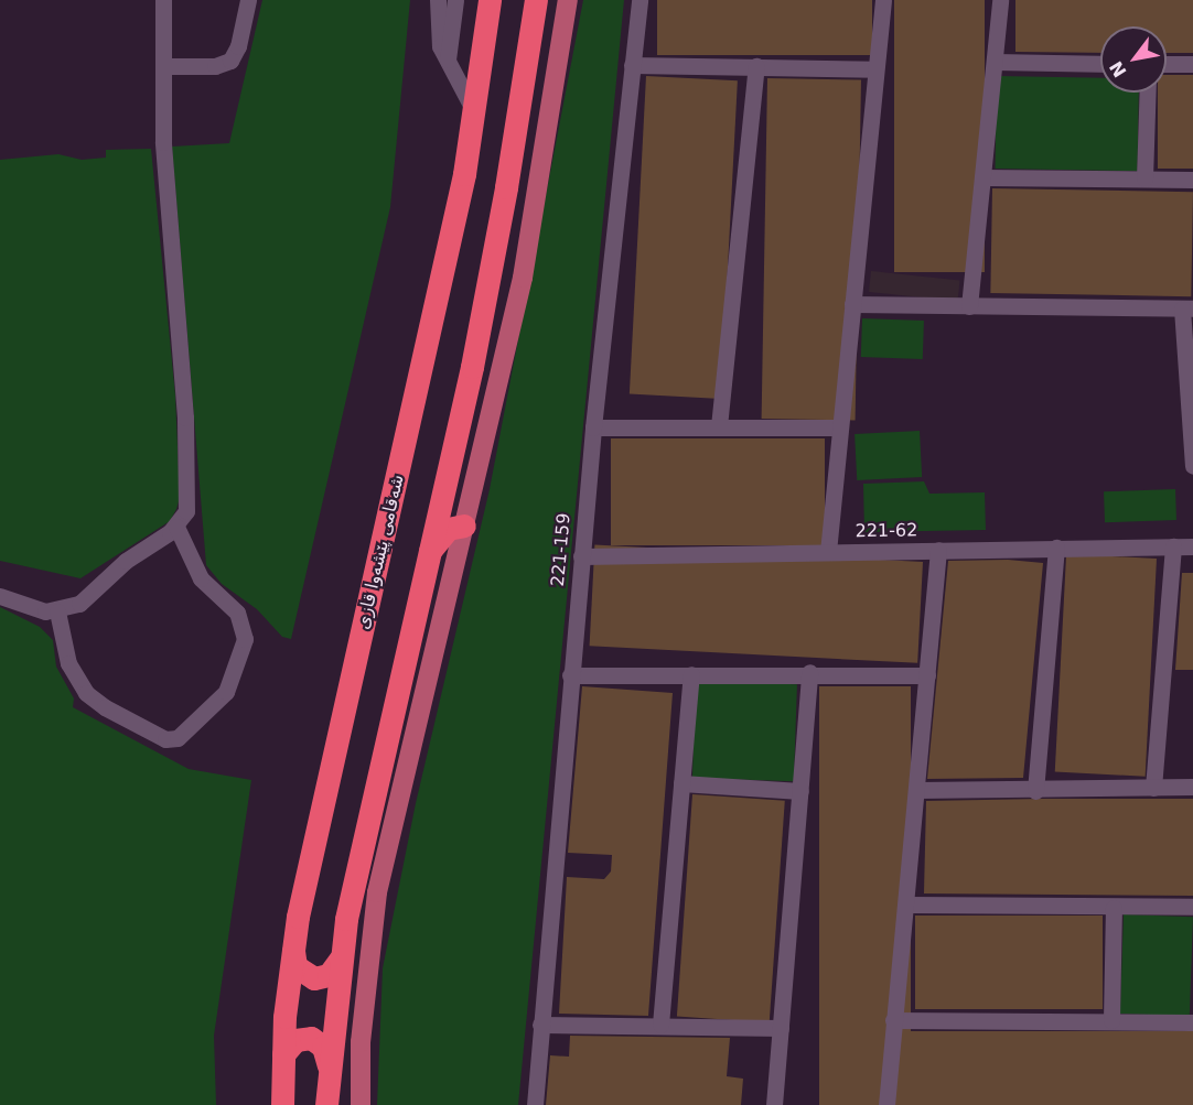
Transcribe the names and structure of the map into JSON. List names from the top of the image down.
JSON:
{
  "streets": {
    "highway": ["شەقامی پێشەوا قازی"],
    "street": ["221-62", "221-159"]
  },
  "crossings": [
    ["221-62", "221-159"]
  ],
  "north": "bottom left"
}
